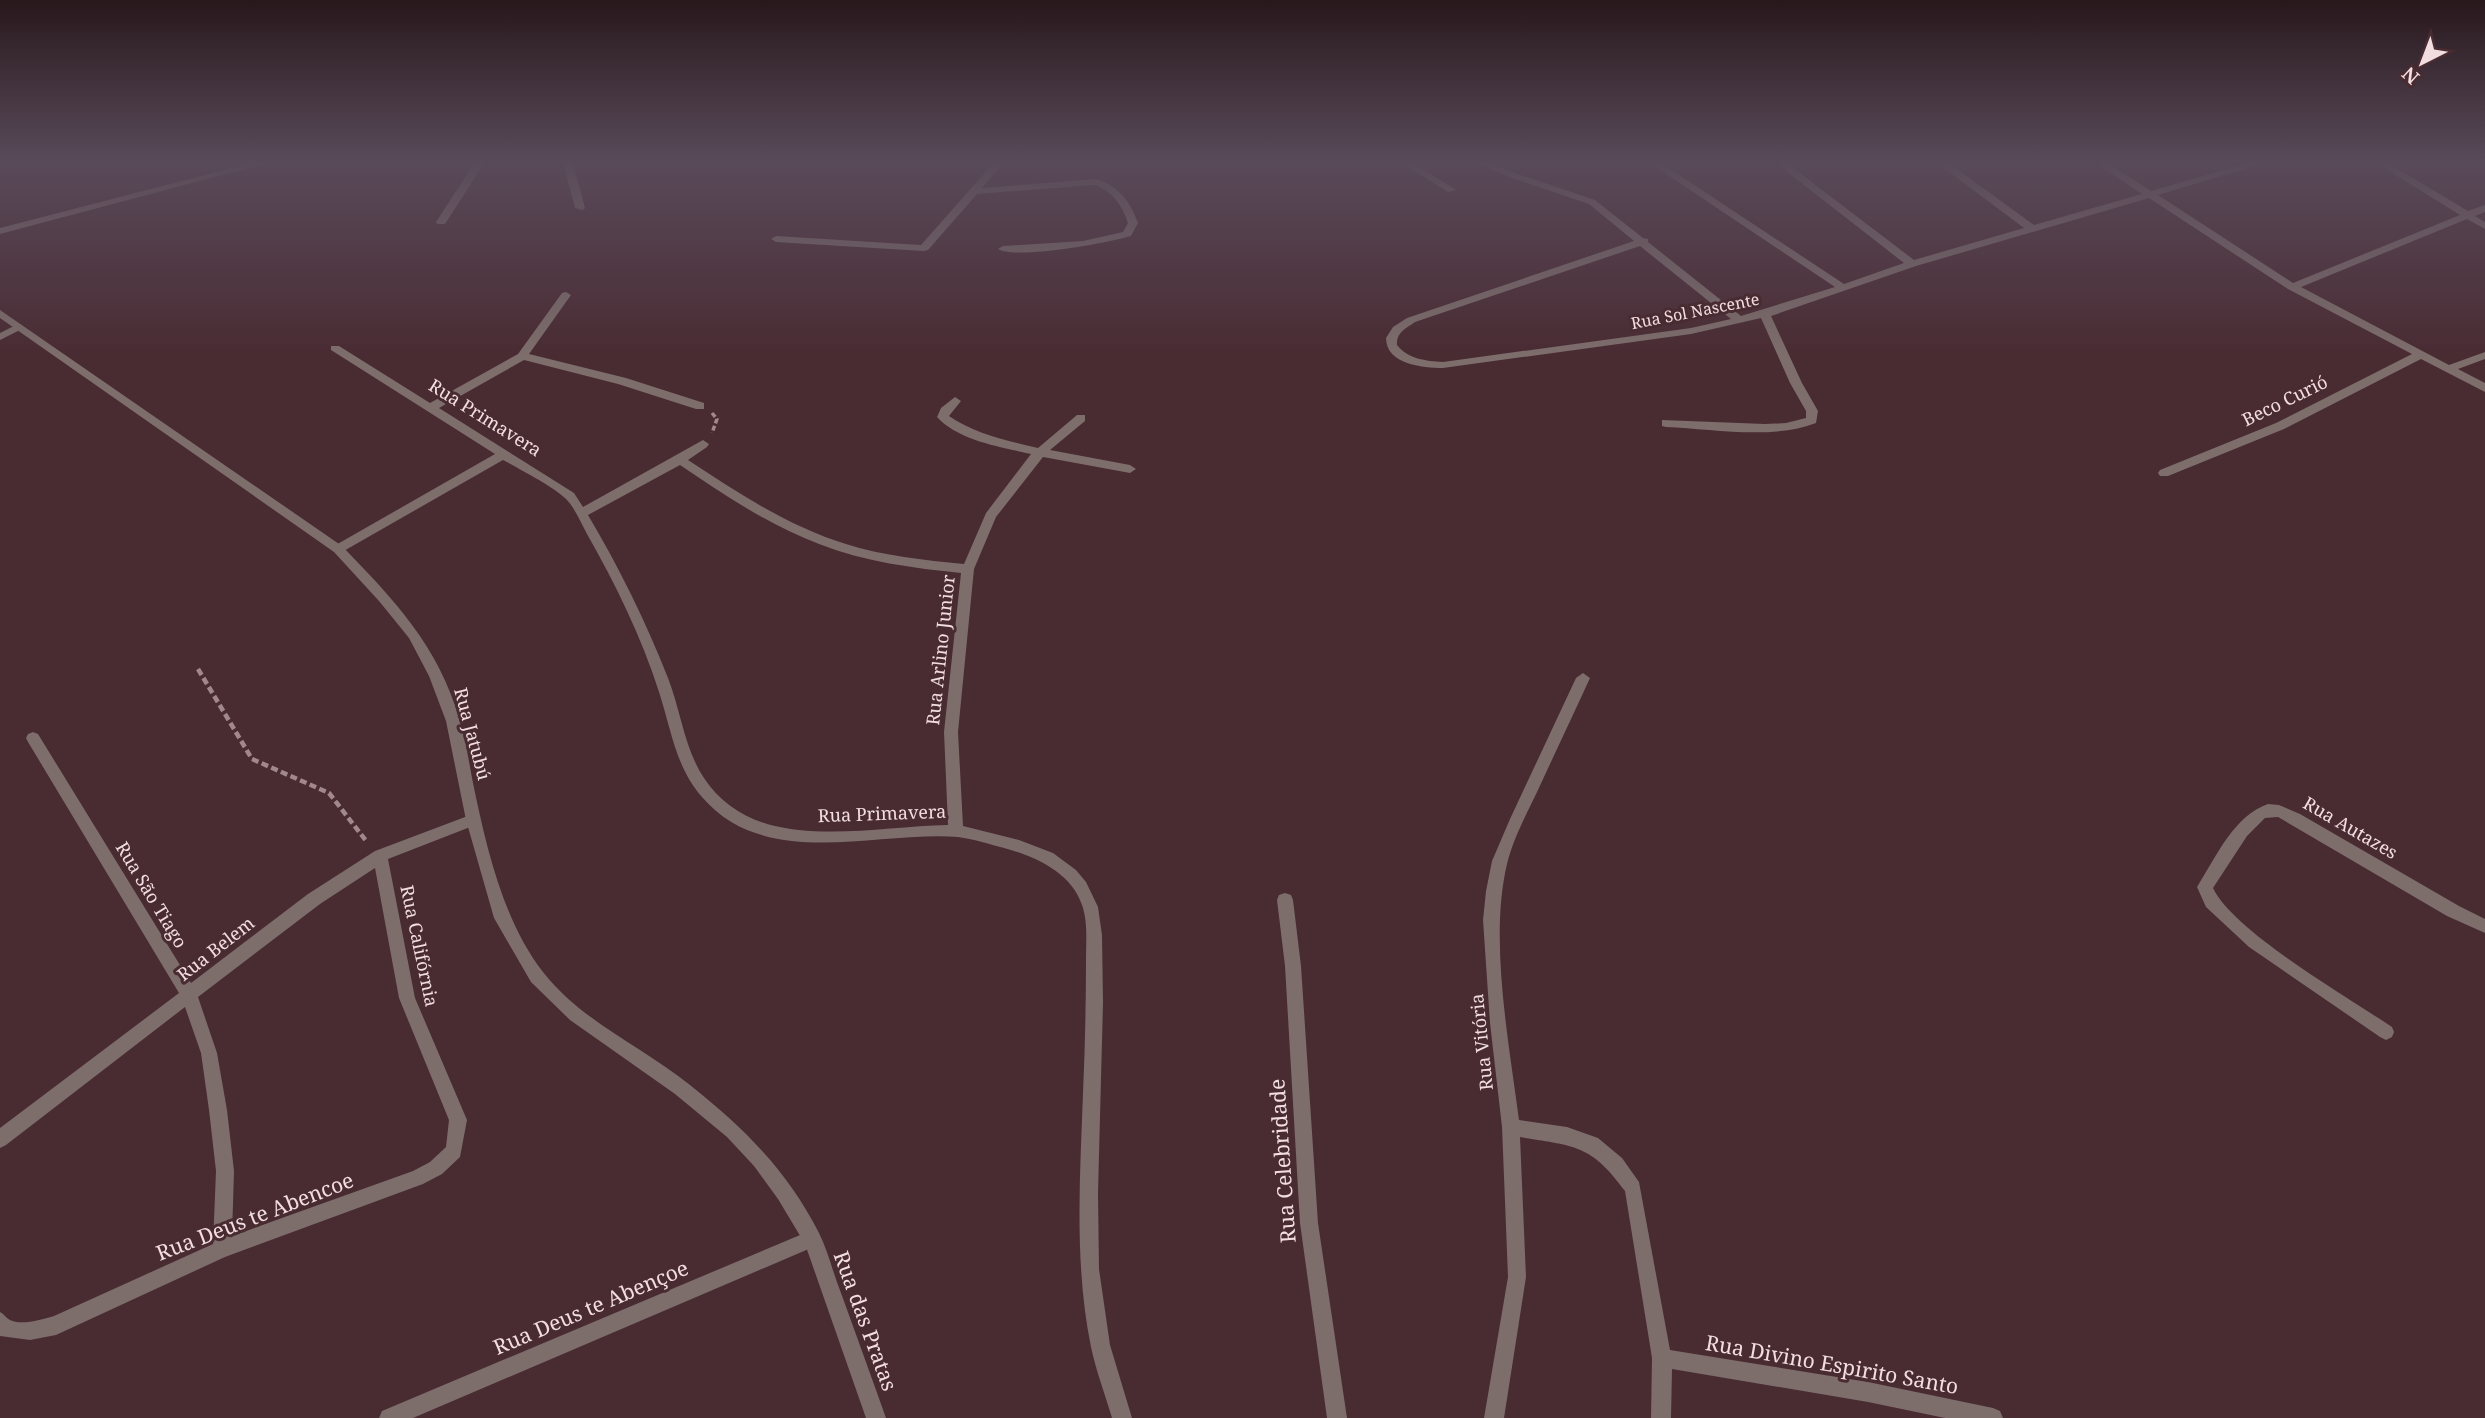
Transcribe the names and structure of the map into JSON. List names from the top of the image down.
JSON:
{
  "streets": {
    "street": [
      "Rua Sol Nascente",
      "Beco Curió",
      "Rua Primavera",
      "Rua Arlino Junior",
      "Rua Jatubú",
      "Rua Autazes",
      "Rua São Tiago",
      "Rua Califórnia",
      "Rua Belem",
      "Rua Vitória",
      "Rua Celebridade",
      "Rua Deus te Abencoe",
      "Rua Deus te Abençoe",
      "Rua das Pratas",
      "Rua Divino Espirito Santo"
    ]
  },
  "crossings": [
    ["Rua Primavera", "Rua Arlino Junior"],
    ["Rua Jatubú", "Rua Belem"],
    ["Rua Jatubú", "Rua Deus te Abençoe"],
    ["Rua Jatubú", "Rua das Pratas"],
    ["Rua São Tiago", "Rua Belem"],
    ["Rua São Tiago", "Rua Deus te Abencoe"],
    ["Rua Califórnia", "Rua Belem"],
    ["Rua Califórnia", "Rua Deus te Abencoe"],
    ["Rua Deus te Abençoe", "Rua das Pratas"]
  ],
  "north": "bottom left"
}
